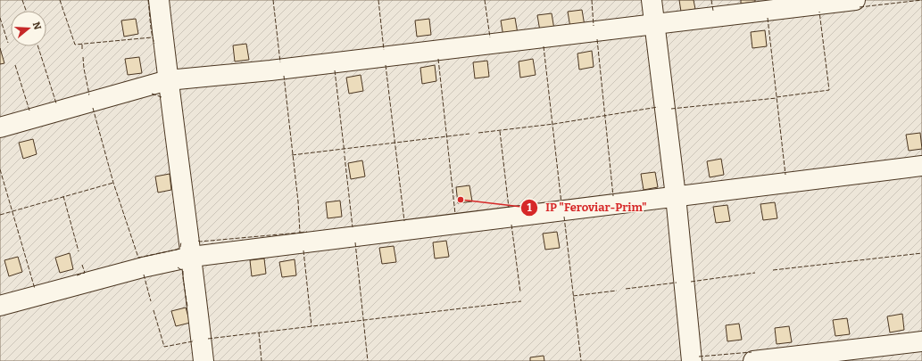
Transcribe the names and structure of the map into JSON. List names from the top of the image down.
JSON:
{
  "places": ["IP \"Feroviar-Prim\""],
  "north": "right"
}
